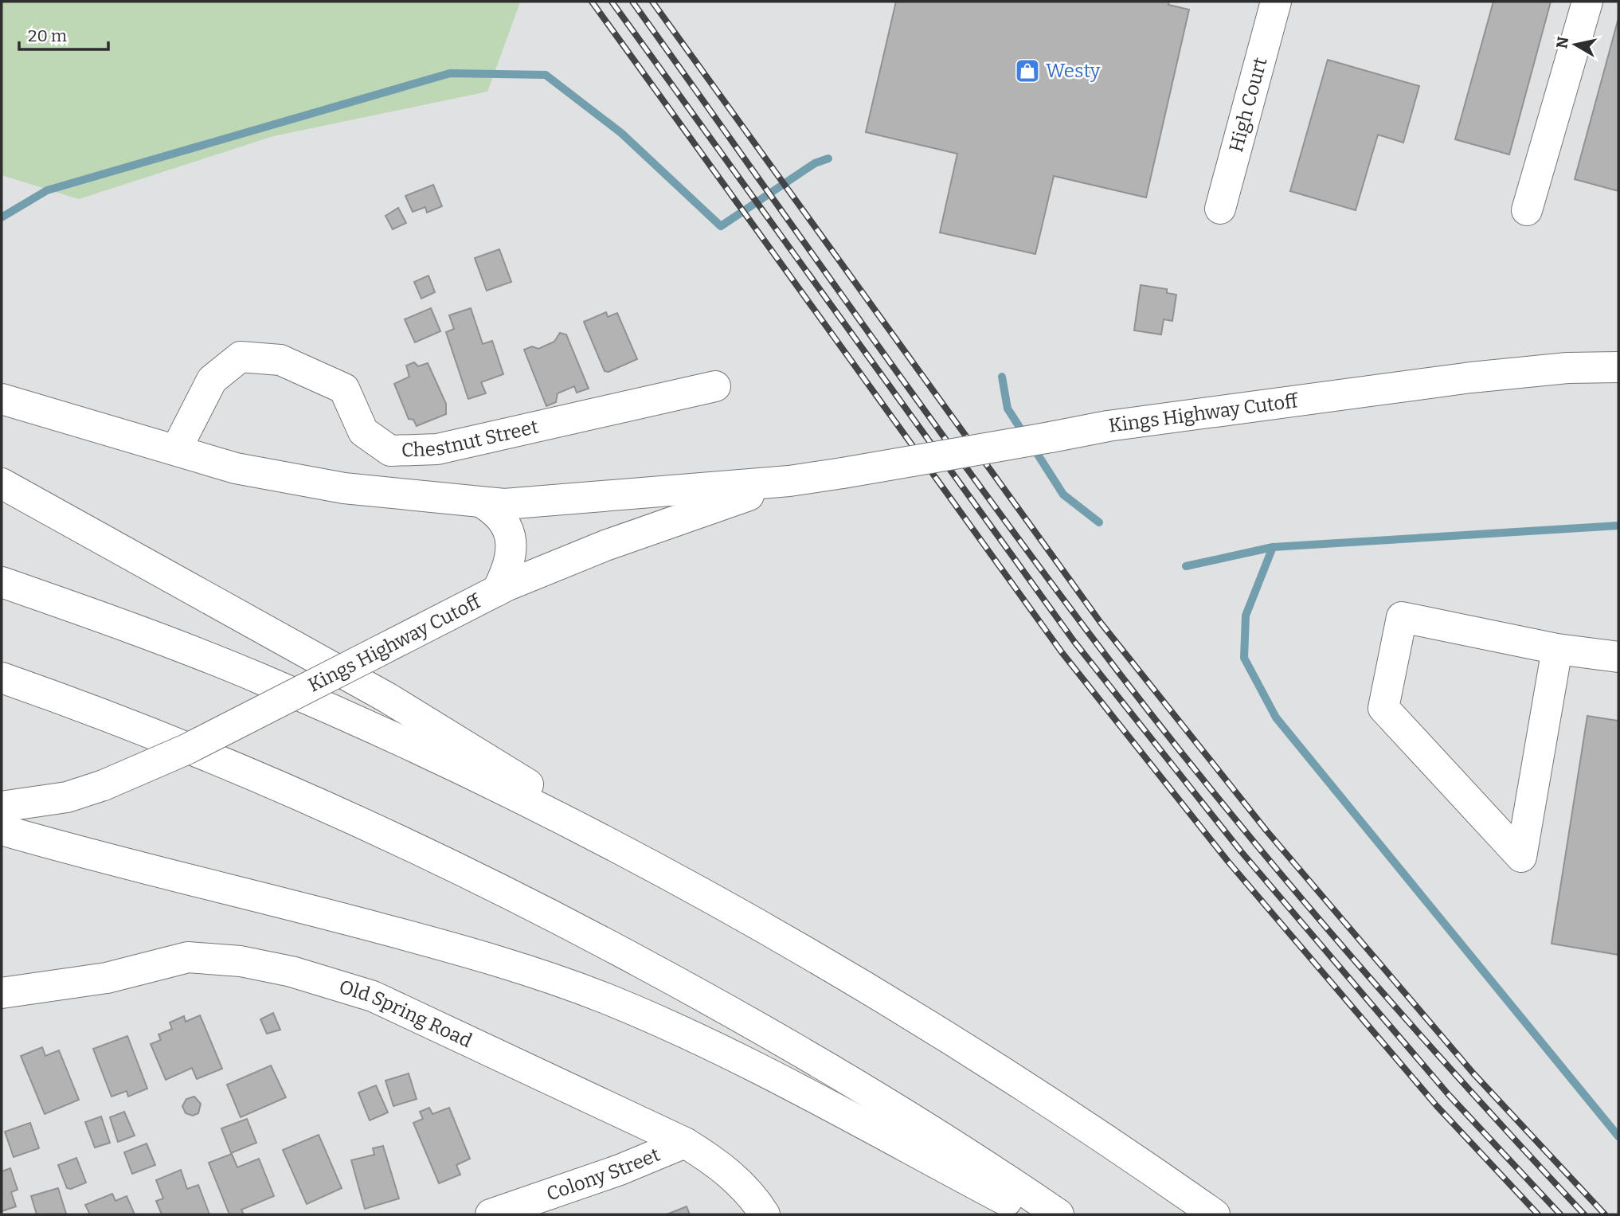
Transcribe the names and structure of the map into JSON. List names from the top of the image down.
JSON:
{
  "streets": {
    "main road": [
      "High Court",
      "Kings Highway Cutoff",
      "Chestnut Street",
      "Old Spring Road",
      "Colony Street"
    ]
  },
  "crossings": [
    ["Kings Highway Cutoff", "Chestnut Street"],
    ["Old Spring Road", "Colony Street"]
  ],
  "places": {
    "shop": ["Westy"]
  },
  "scale_bar": "20 m",
  "north": "left"
}
